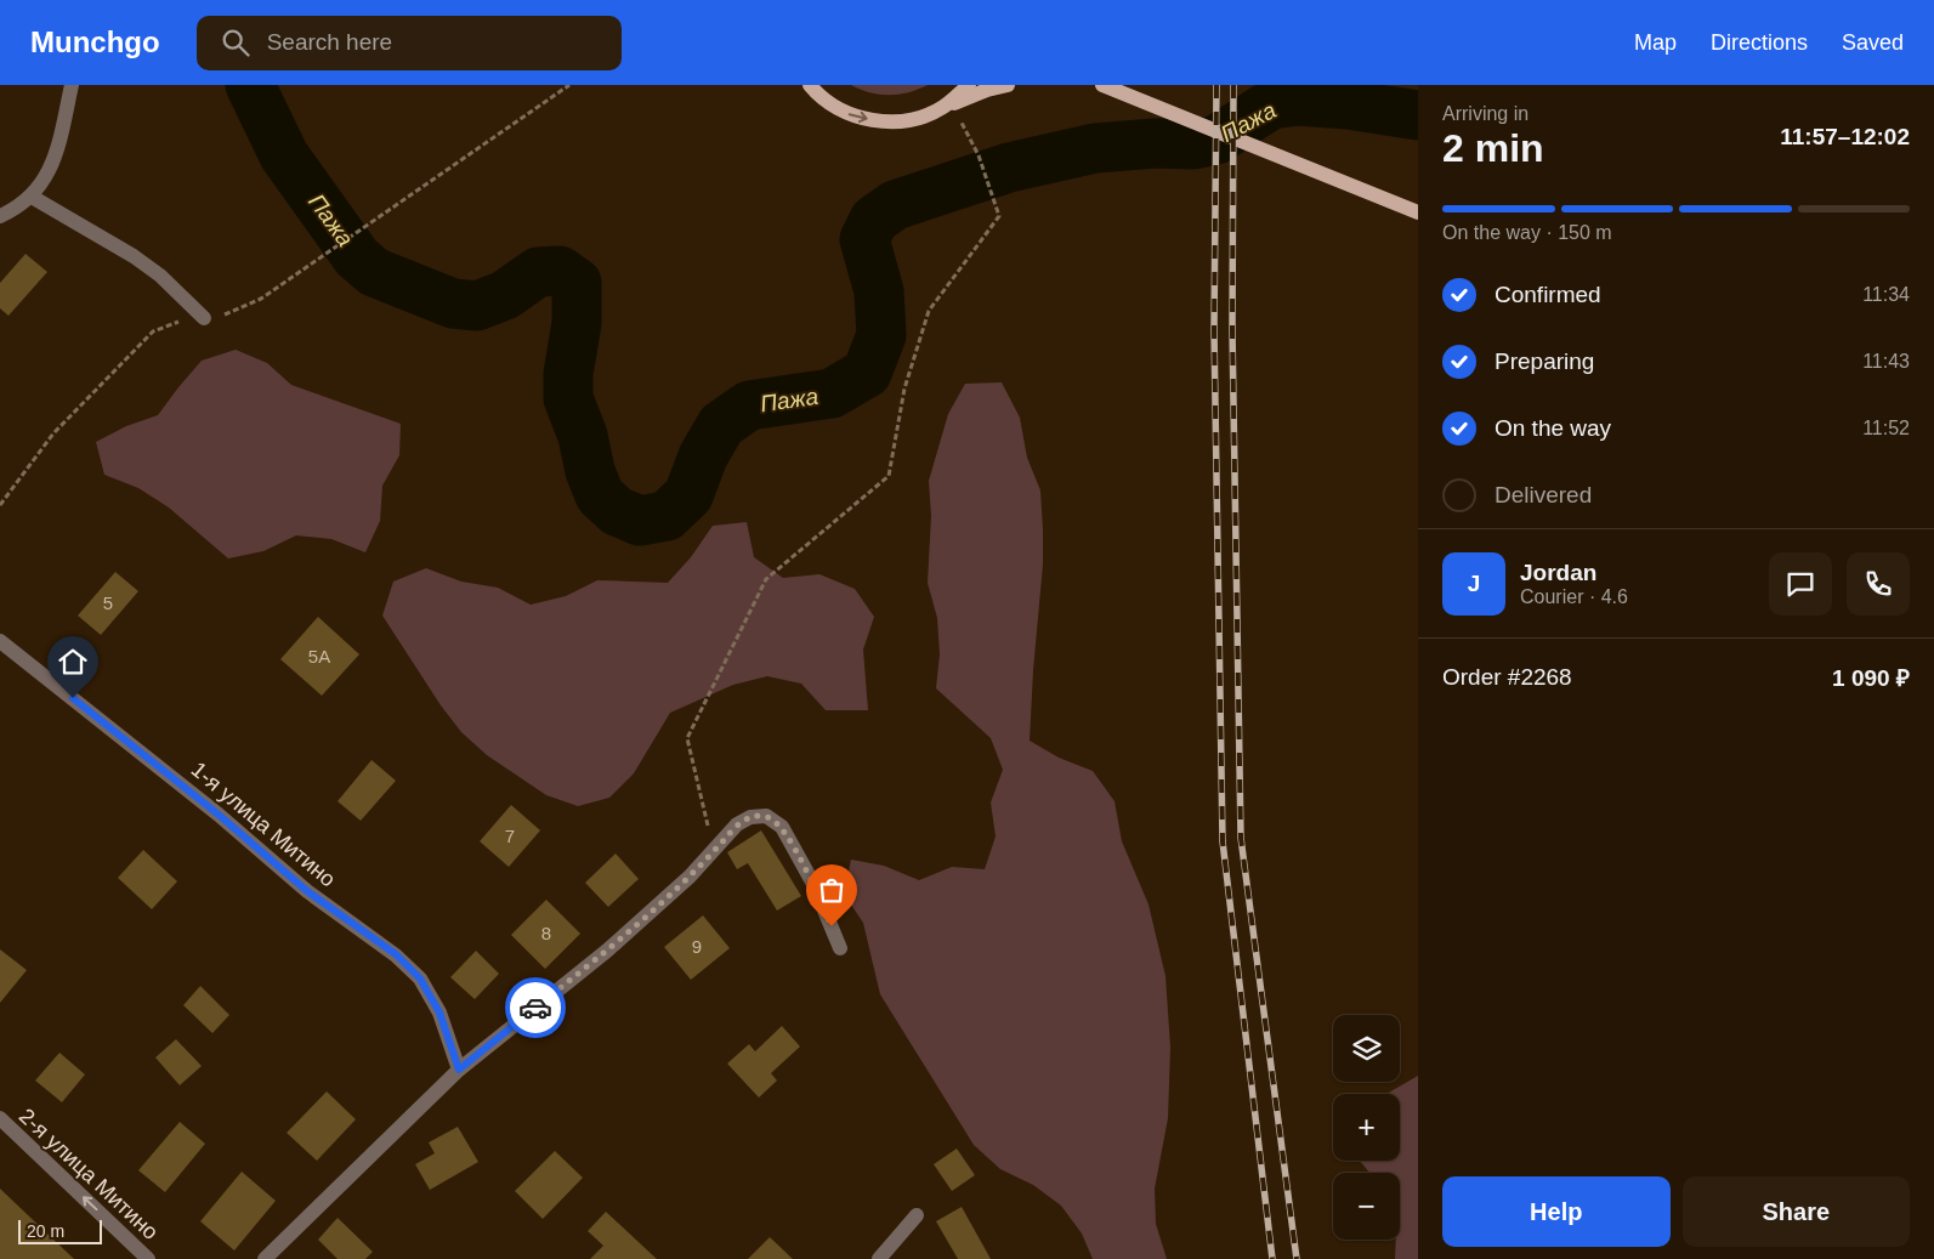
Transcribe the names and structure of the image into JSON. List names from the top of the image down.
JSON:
{
  "streets": {
    "street": ["1-я улица Митино", "2-я улица Митино"]
  },
  "one_way": ["2-я улица Митино"],
  "water": ["Пажа"],
  "house_numbers": [
    "5",
    "5А",
    "7",
    "8",
    "9"
  ],
  "scale_bar": "20 m",
  "page": {
    "header": "Munchgo",
    "search": "Search here",
    "nav": ["Map", "Directions", "Saved"],
    "heading": ["2 min", "Arriving in", "11:57–12:02"],
    "panel": [
      "Jordan",
      "Courier · 4.6",
      "Order #2268",
      "1 090 ₽"
    ],
    "bar": "On the way · 150 m",
    "list": [
      ["Confirmed", "11:34"],
      ["Preparing", "11:43"],
      ["On the way", "11:52"],
      "Delivered"
    ],
    "round": "J",
    "map_buttons": ["+", "−"],
    "buttons": ["Help", "Share"],
    "scale": "20 m"
  }
}
